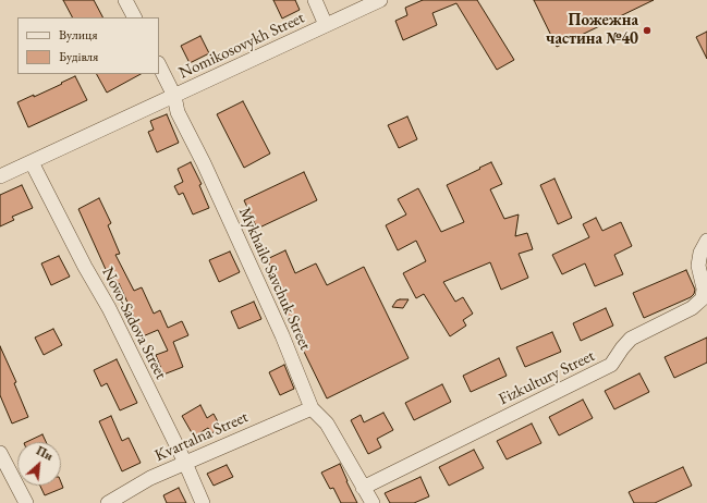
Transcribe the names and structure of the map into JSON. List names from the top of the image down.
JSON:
{
  "streets": {
    "street": [
      "Nomikosovykh Street",
      "Mykhailo Savchuk Street",
      "Novo-Sadova Street",
      "Fizkultury Street",
      "Kvartalna Street"
    ]
  },
  "crossings": [
    ["Nomikosovykh Street", "Mykhailo Savchuk Street"],
    ["Nomikosovykh Street", "Novo-Sadova Street"],
    ["Mykhailo Savchuk Street", "Fizkultury Street"],
    ["Mykhailo Savchuk Street", "Kvartalna Street"],
    ["Novo-Sadova Street", "Kvartalna Street"]
  ],
  "places": ["Пожежна частина №40"],
  "legend": ["Вулиця", "Будівля"],
  "north": "top right"
}
